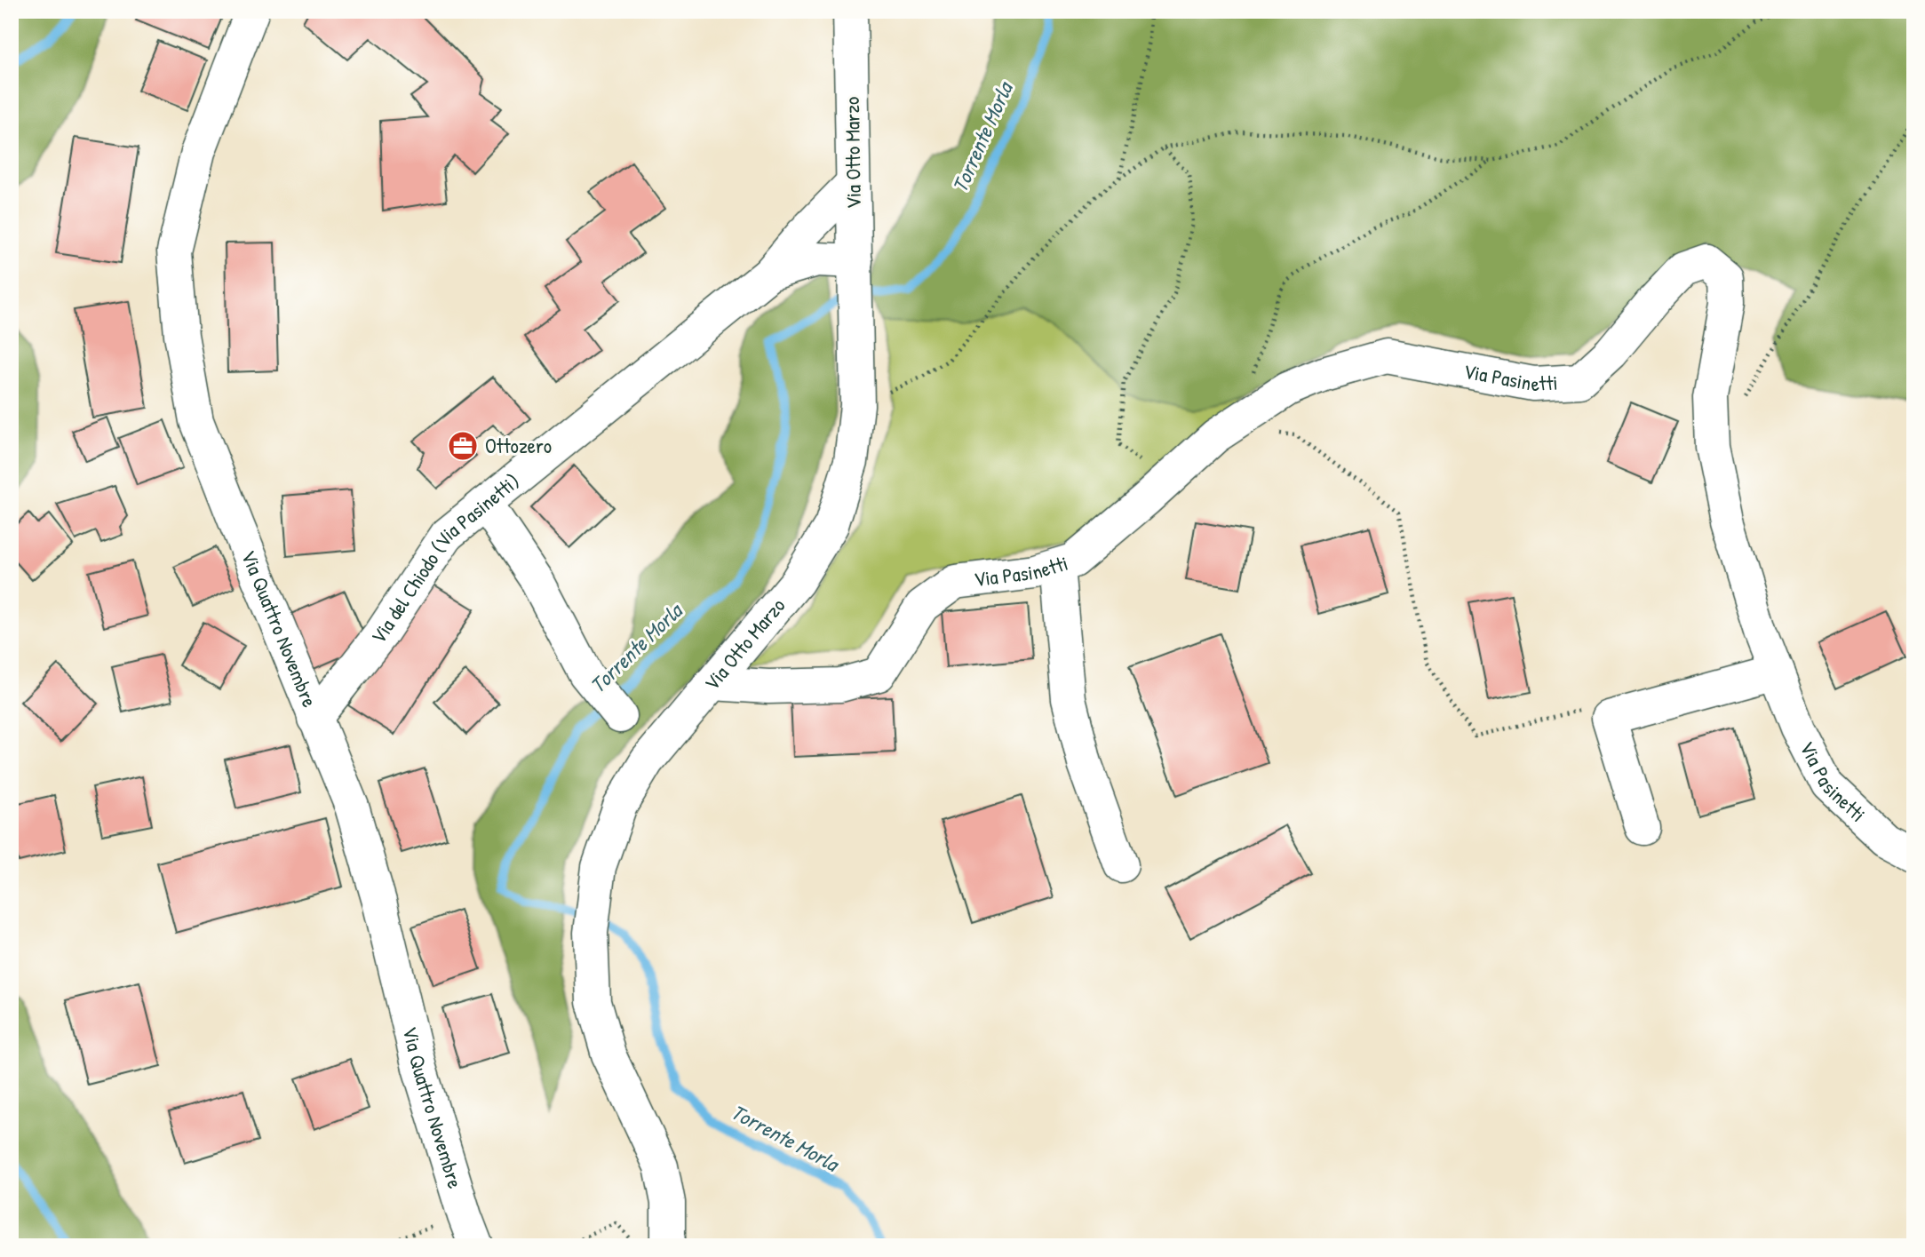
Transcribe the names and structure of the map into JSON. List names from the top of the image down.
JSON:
{
  "streets": {
    "street": [
      "Via Otto Marzo",
      "Via Pasinetti",
      "Via del Chiodo (Via Pasinetti)",
      "Via Quattro Novembre"
    ]
  },
  "crossings": [
    ["Via Otto Marzo", "Via Pasinetti"],
    ["Via del Chiodo (Via Pasinetti)", "Via Quattro Novembre"]
  ],
  "water": ["Torrente Morla"],
  "places": {
    "office": ["Ottozero"]
  }
}
